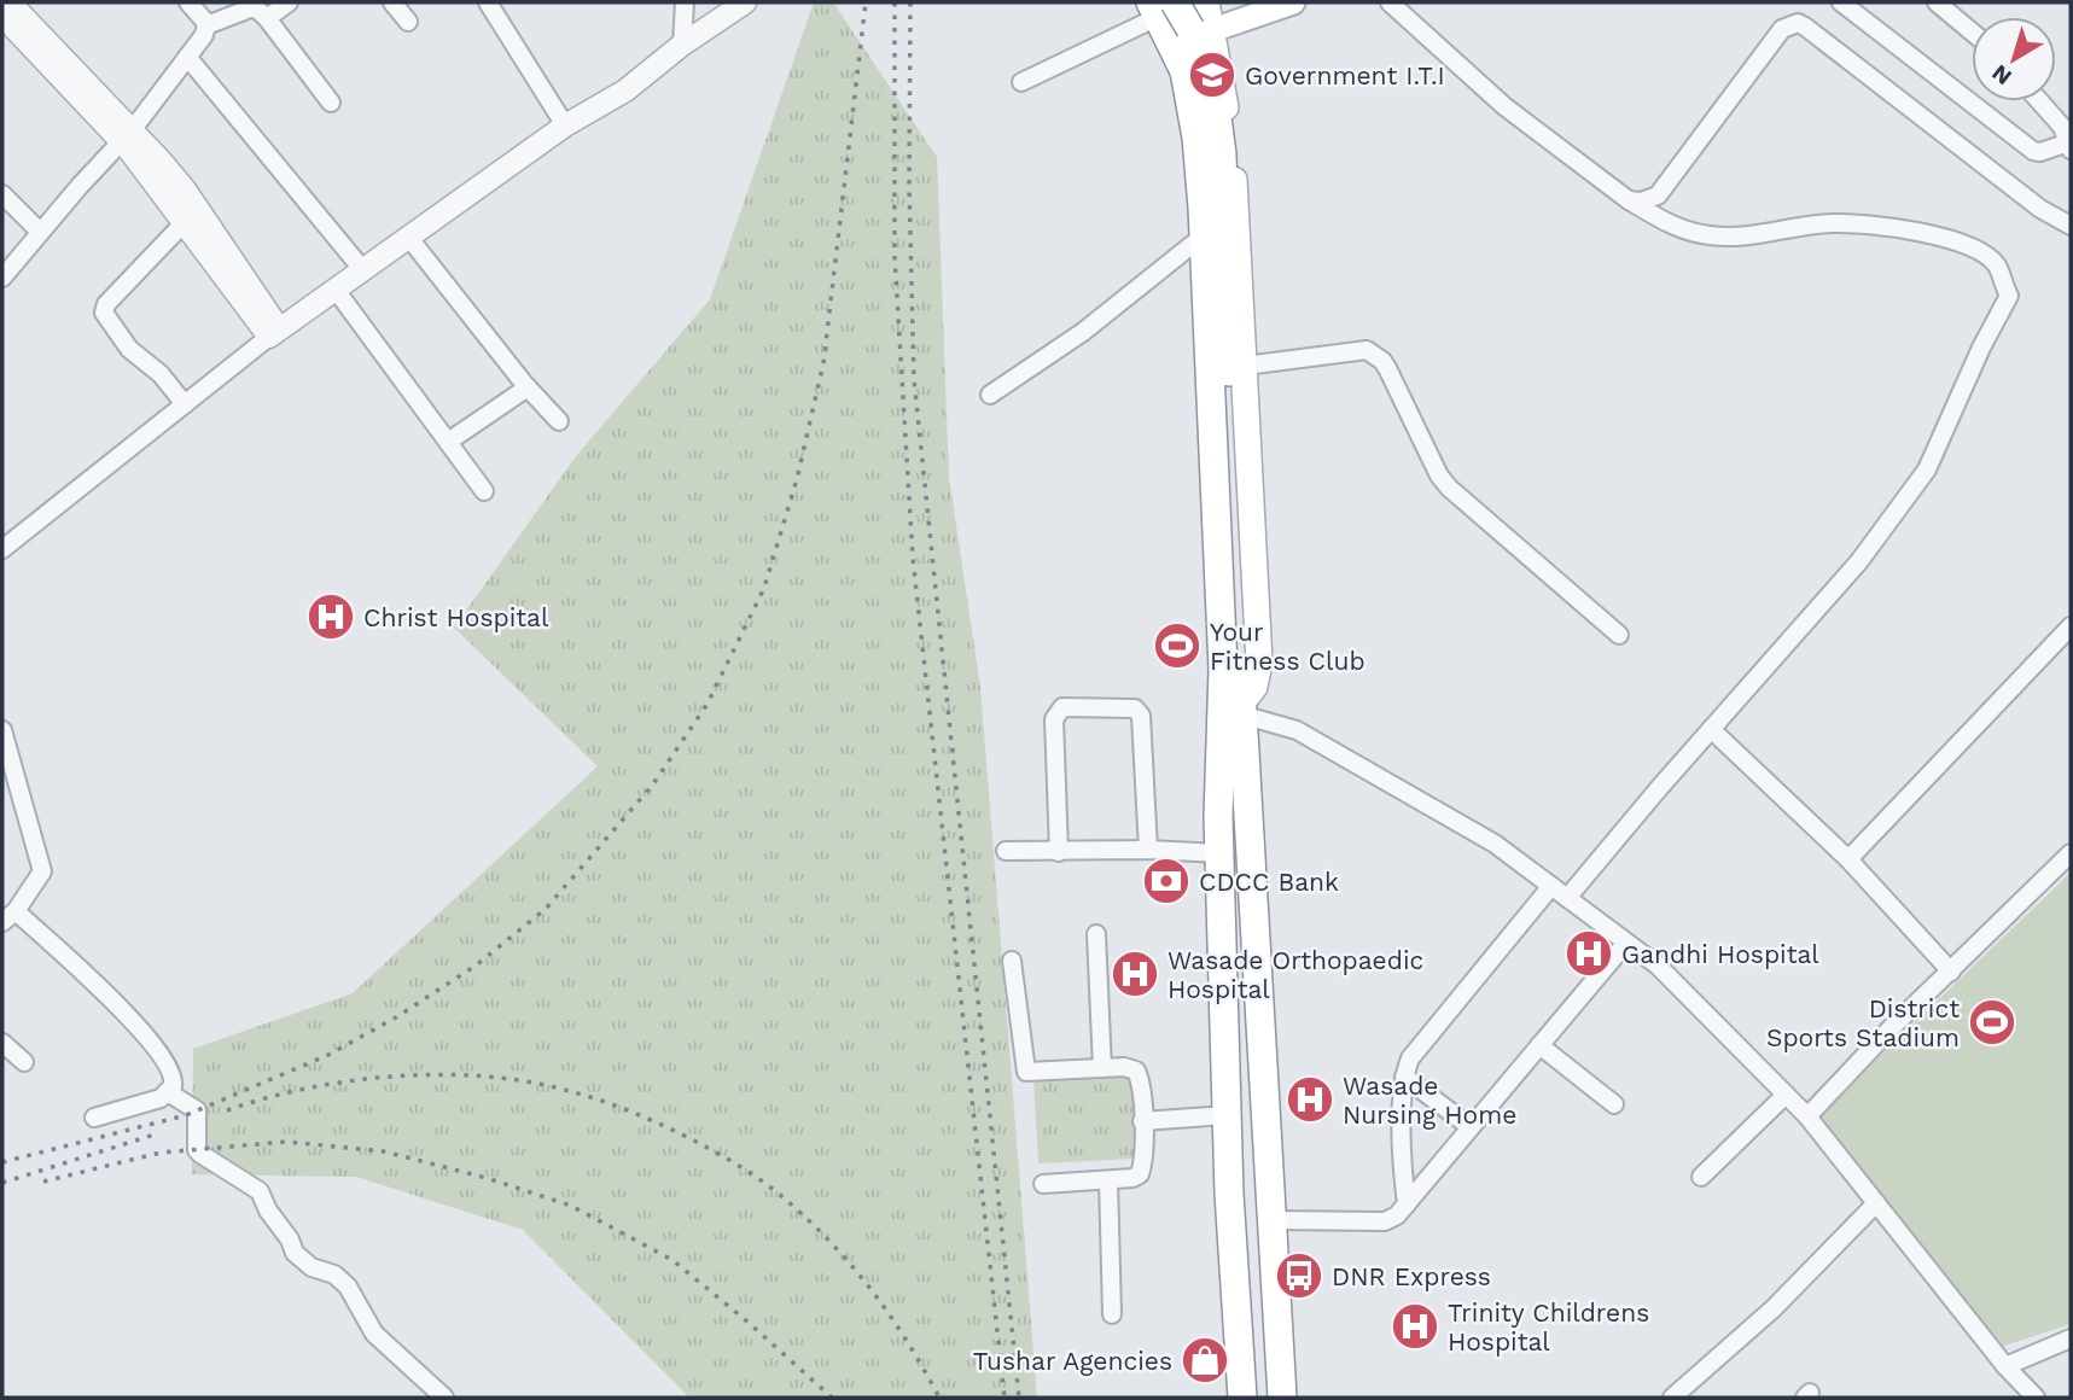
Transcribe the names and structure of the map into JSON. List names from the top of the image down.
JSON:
{
  "places": {
    "school or university": ["Government I.T.I"],
    "hospital": [
      "Christ Hospital",
      "Gandhi Hospital",
      "Wasade Orthopaedic Hospital",
      "Wasade Nursing Home",
      "Trinity Childrens Hospital"
    ],
    "sports": ["Your Fitness Club", "District Sports Stadium"],
    "bank": ["CDCC Bank"],
    "bus stop": ["DNR Express"],
    "shop": ["Tushar Agencies"]
  },
  "north": "bottom left"
}
